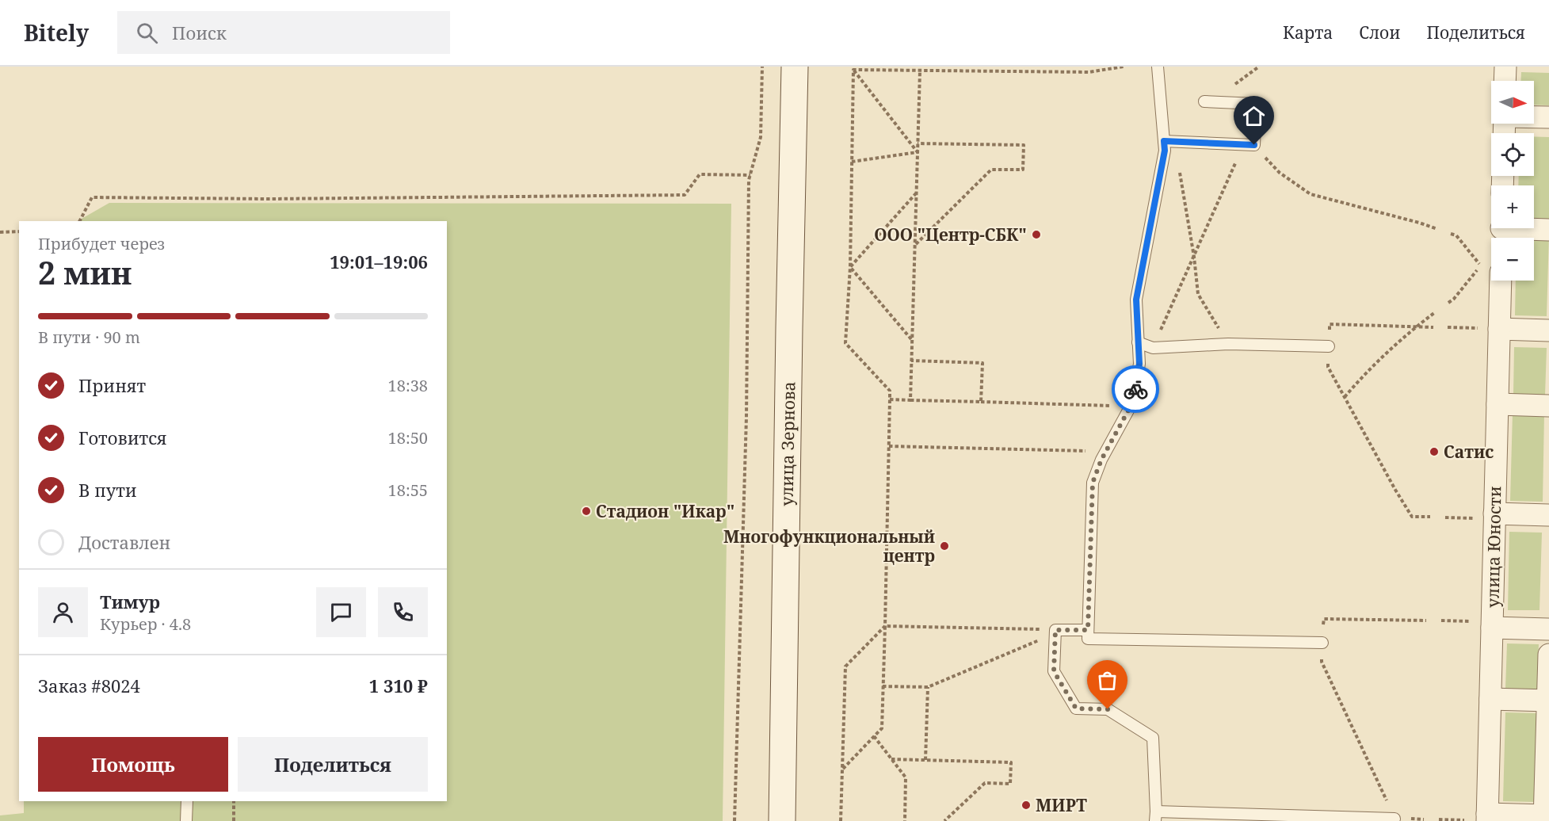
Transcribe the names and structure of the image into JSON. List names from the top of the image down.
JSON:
{
  "streets": {
    "main road": ["улица Зернова"],
    "street": ["улица Юности"]
  },
  "places": [
    "ООО \"Центр-СБК\"",
    "Сатис",
    "Стадион \"Икар\"",
    "Многофункциональный центр",
    "МИРТ"
  ],
  "north": "right",
  "page": {
    "header": "Bitely",
    "search": "Поиск",
    "nav": ["Карта", "Слои", "Поделиться"],
    "map_buttons": ["+", "−"],
    "heading": ["2 мин", "Прибудет через", "19:01–19:06"],
    "panel": [
      "Тимур",
      "Курьер · 4.8",
      "Заказ #8024",
      "1 310 ₽"
    ],
    "bar": "В пути · 90 m",
    "list": [
      ["Принят", "18:38"],
      ["Готовится", "18:50"],
      ["В пути", "18:55"],
      "Доставлен"
    ],
    "buttons": ["Помощь", "Поделиться"]
  }
}
